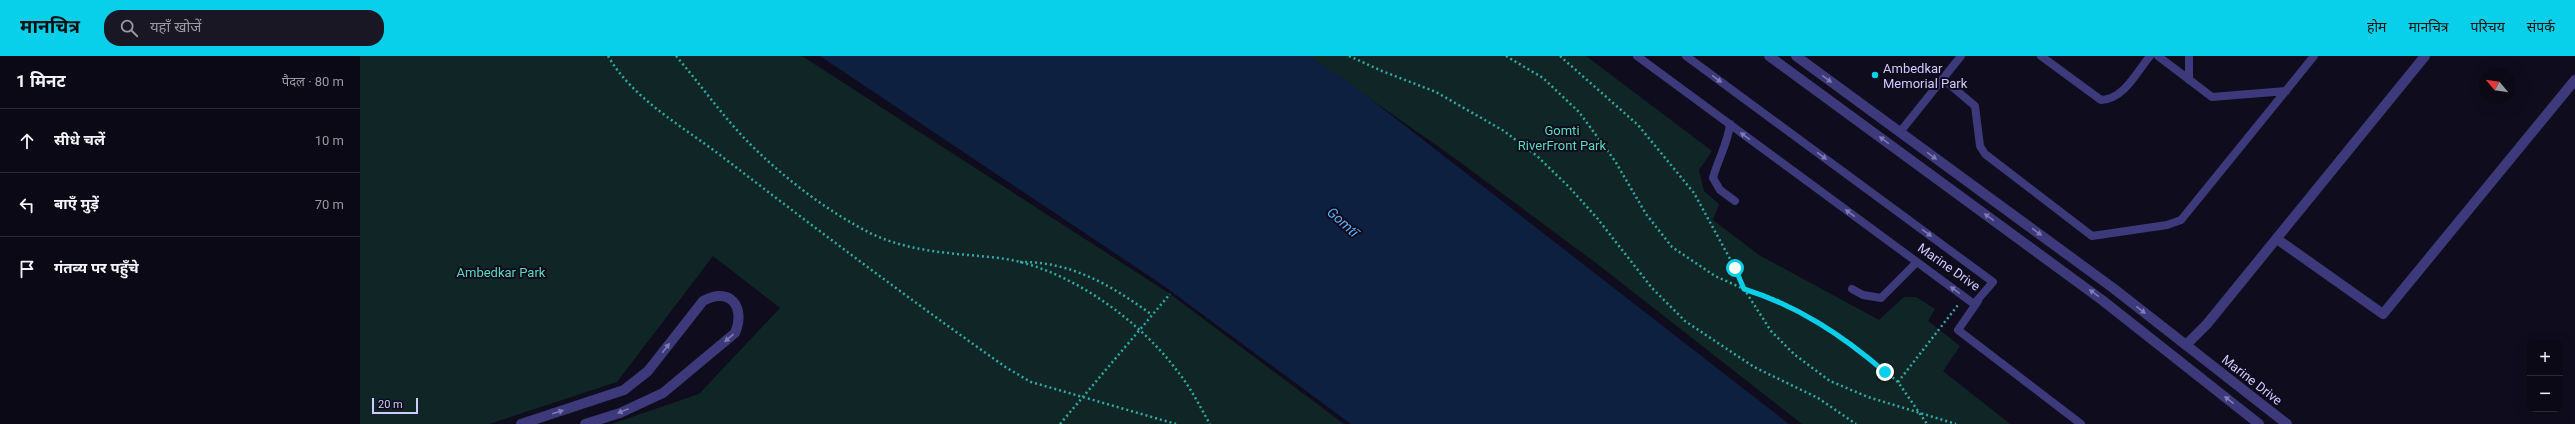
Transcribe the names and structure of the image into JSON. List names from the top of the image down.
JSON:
{
  "streets": {
    "street": ["Marine Drive"]
  },
  "water": ["Gomtī"],
  "parks": ["Gomti RiverFront Park", "Ambedkar Park"],
  "places": ["Ambedkar Memorial Park"],
  "scale_bar": "20 m",
  "north": "top left",
  "page": {
    "header": "मानचित्र",
    "search": "यहाँ खोजें",
    "nav": [
      "होम",
      "मानचित्र",
      "परिचय",
      "संपर्क"
    ],
    "heading": ["1 मिनट", "पैदल · 80 m"],
    "list": [
      ["सीधे चलें", "10 m"],
      ["बाएँ मुड़ें", "70 m"],
      "गंतव्य पर पहुँचे"
    ],
    "map_buttons": ["+", "−"],
    "scale": "20 m"
  }
}
